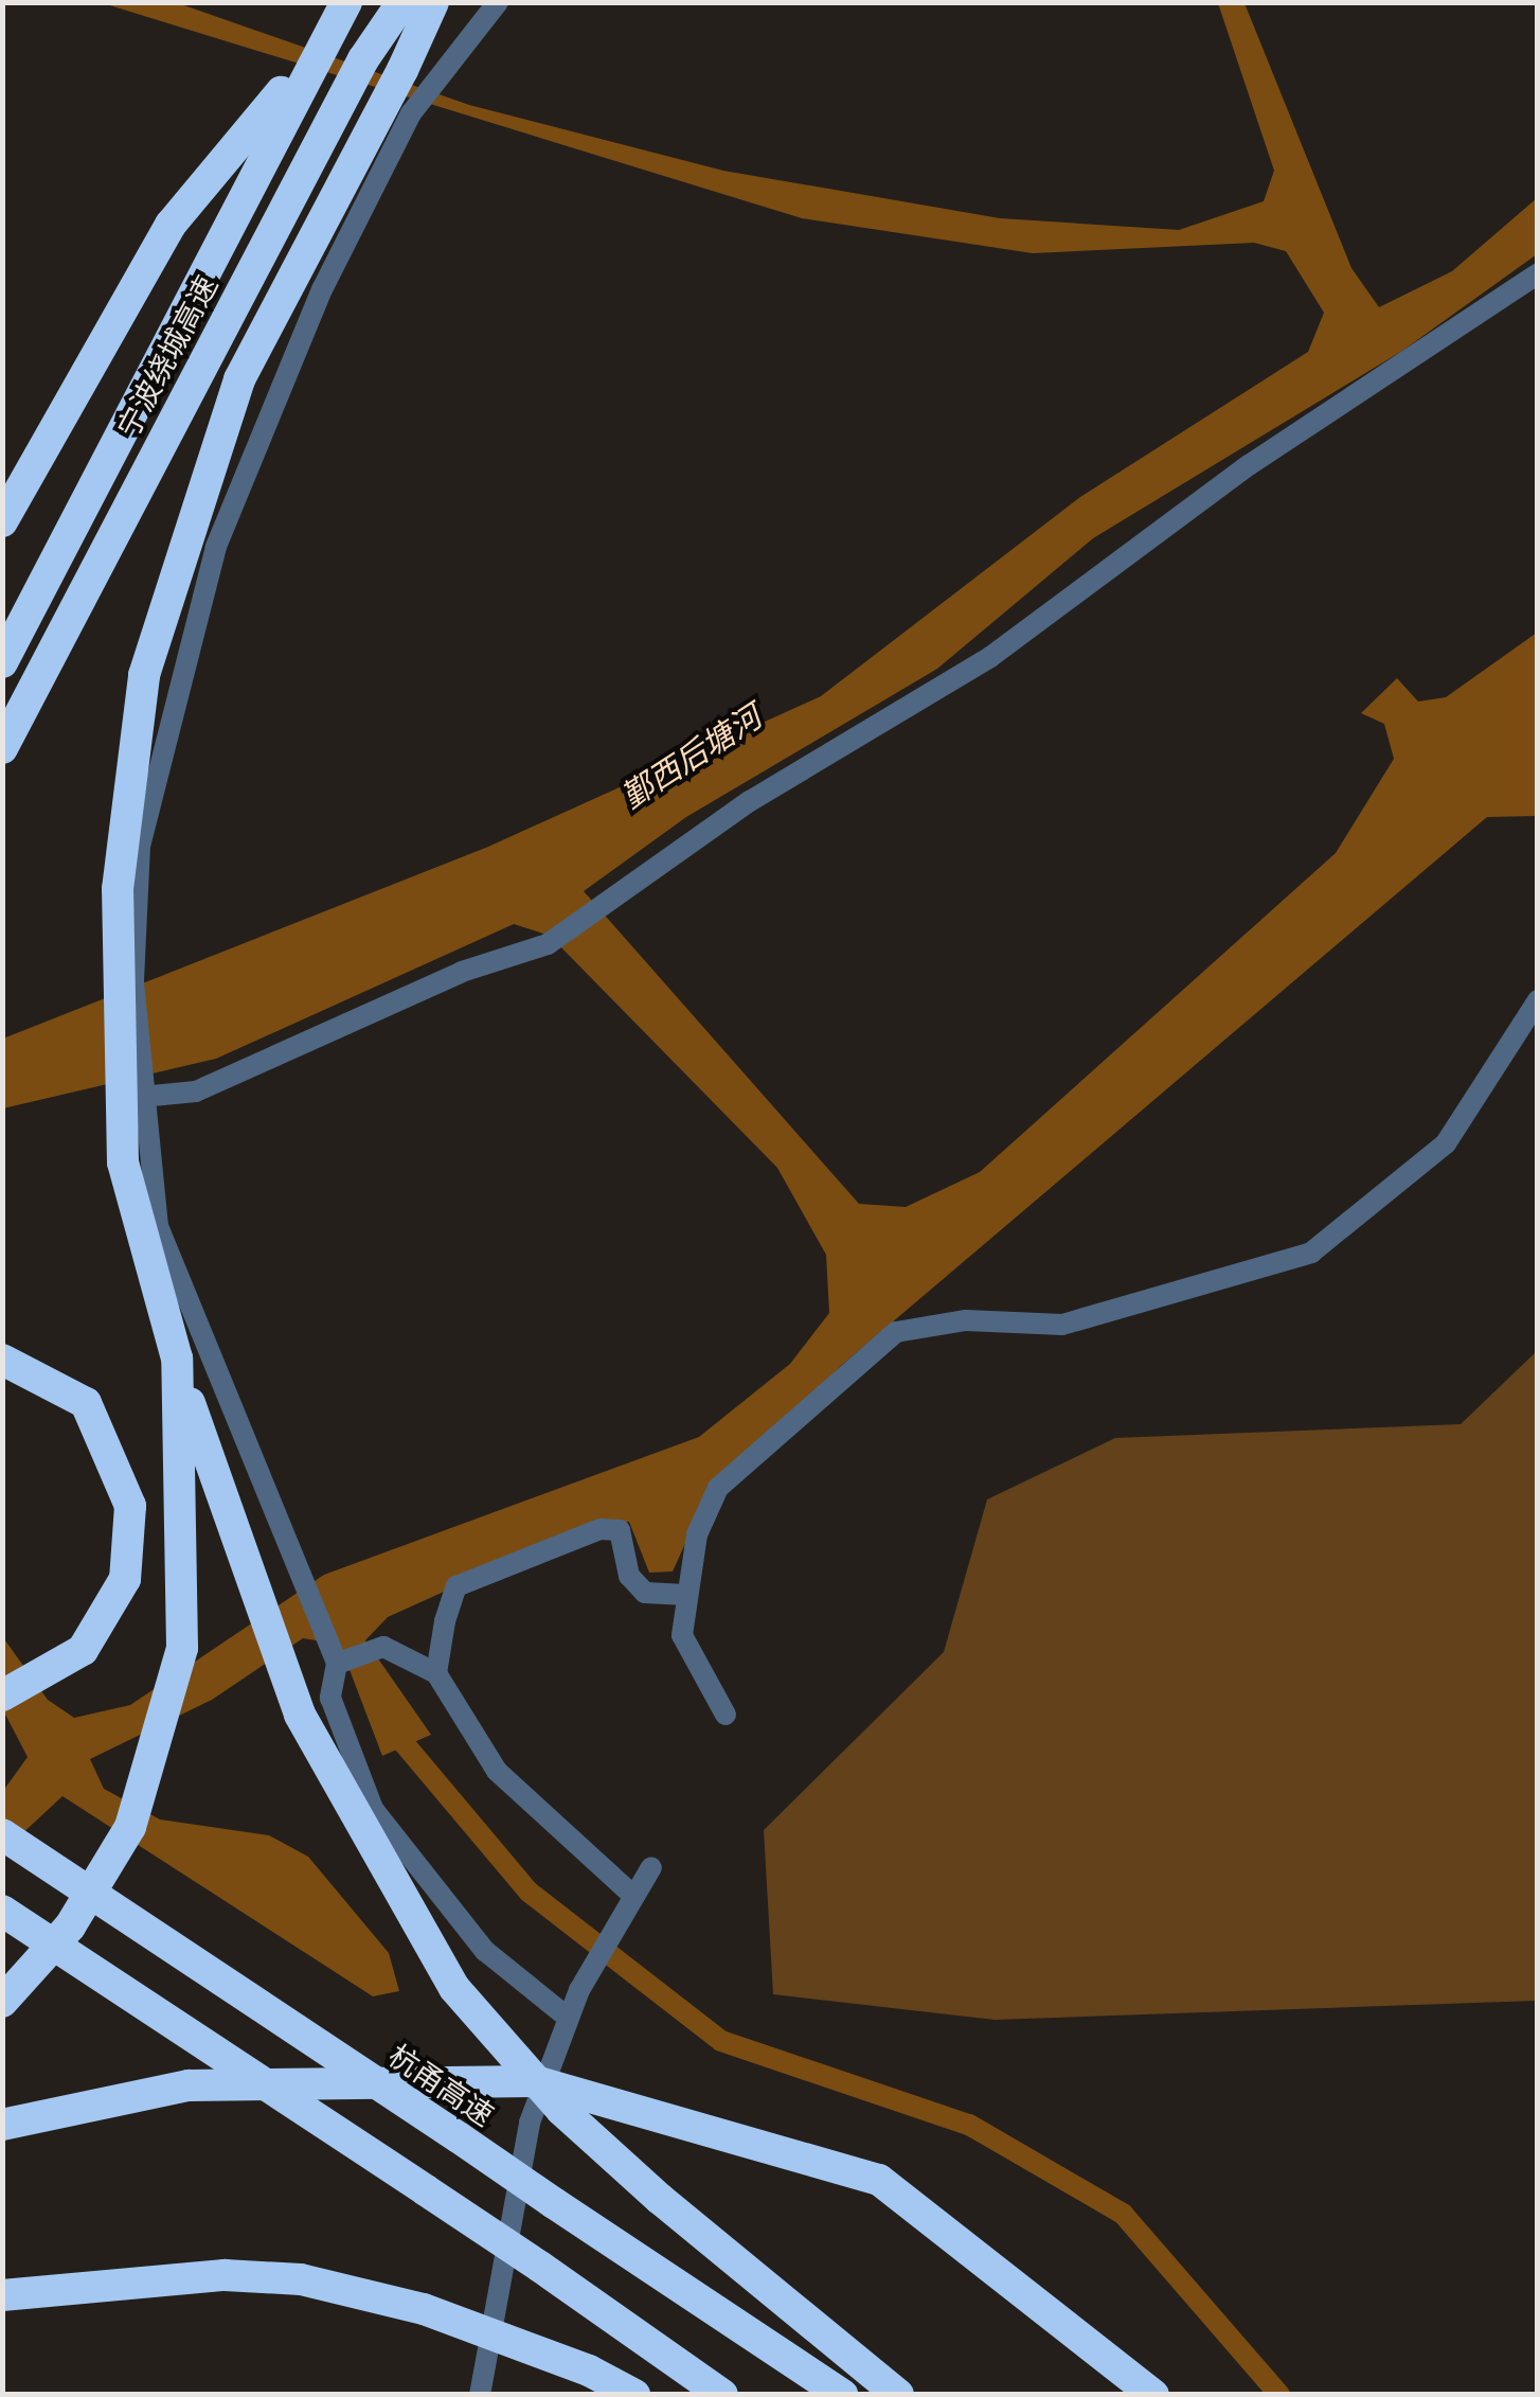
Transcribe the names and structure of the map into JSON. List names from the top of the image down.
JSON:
{
  "streets": {
    "highway": ["宁波绕城高速", "杭甬高速"]
  },
  "water": ["鄞西后塘河"]
}
